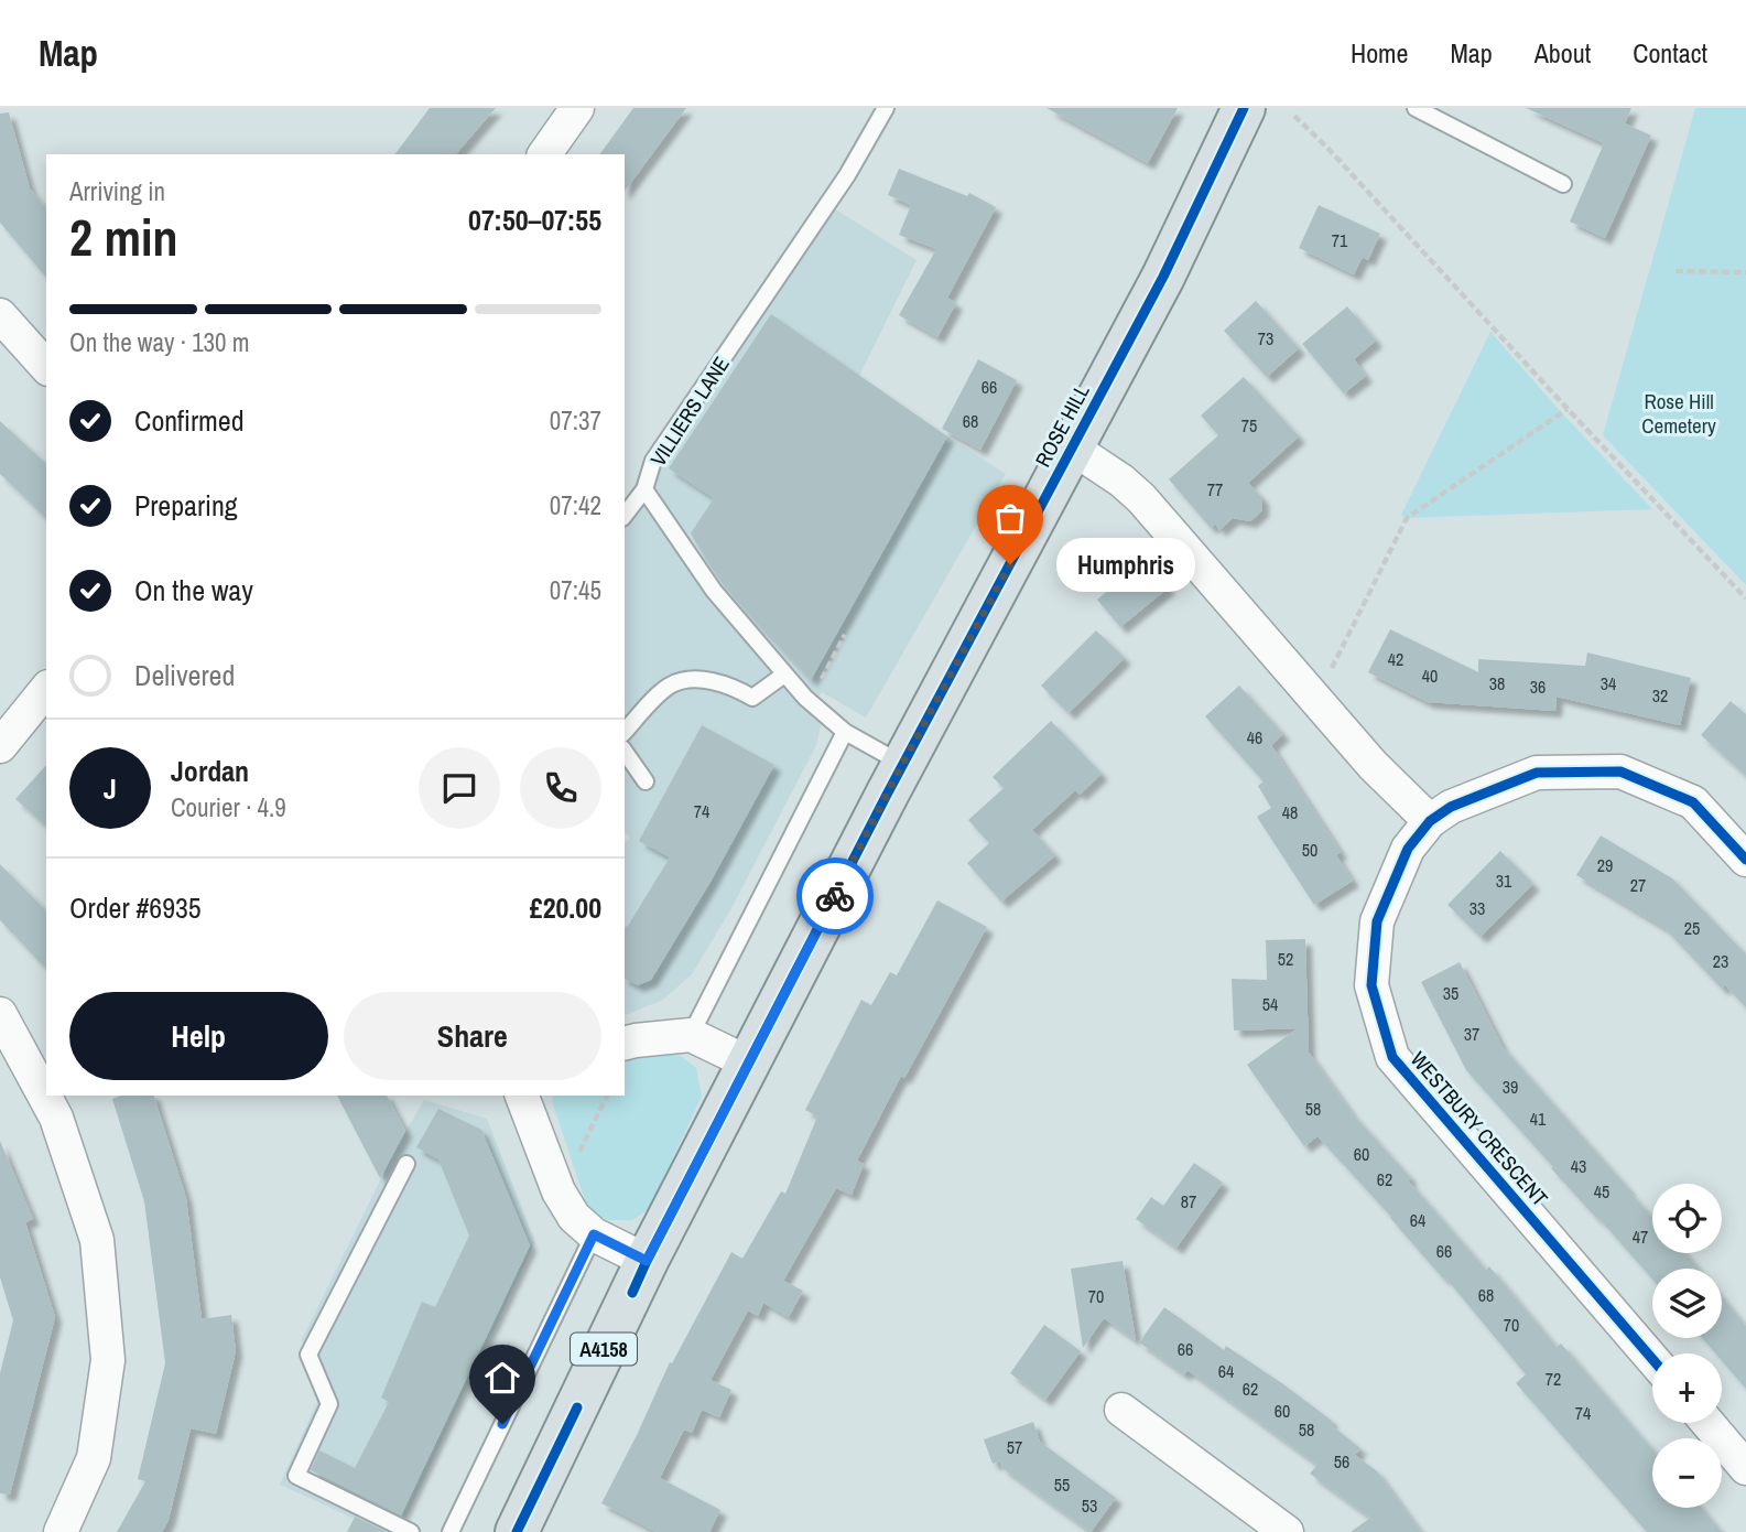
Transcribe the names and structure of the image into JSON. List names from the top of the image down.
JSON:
{
  "streets": {
    "main road": ["ROSE HILL", "A4158"],
    "street": ["WESTBURY CRESCENT"],
    "lane": ["VILLIERS LANE"]
  },
  "crossings": [
    ["VILLIERS LANE", "ROSE HILL"]
  ],
  "parks": ["Rose Hill Cemetery"],
  "places": ["Humphris"],
  "house_numbers": [
    "71",
    "73",
    "66",
    "68",
    "75",
    "77",
    "42",
    "40",
    "38",
    "34",
    "36",
    "32",
    "46",
    "74",
    "48",
    "50",
    "29",
    "31",
    "27",
    "33",
    "25",
    "52",
    "23",
    "35",
    "54",
    "37",
    "39",
    "58",
    "41",
    "60",
    "43",
    "62",
    "45",
    "87",
    "64",
    "47",
    "66",
    "68",
    "70",
    "70",
    "66",
    "64",
    "72",
    "62",
    "60",
    "74",
    "58",
    "57",
    "56",
    "55",
    "53"
  ],
  "page": {
    "header": "Map",
    "nav": [
      "Home",
      "Map",
      "About",
      "Contact"
    ],
    "heading": ["2 min", "Arriving in", "07:50–07:55"],
    "panel": [
      "Jordan",
      "Courier · 4.9",
      "Order #6935",
      "£20.00"
    ],
    "bar": "On the way · 130 m",
    "list": [
      ["Confirmed", "07:37"],
      ["Preparing", "07:42"],
      ["On the way", "07:45"],
      "Delivered"
    ],
    "bubble": "Humphris",
    "round": "J",
    "buttons": ["Help", "Share"],
    "map_buttons": ["+", "−"]
  }
}
